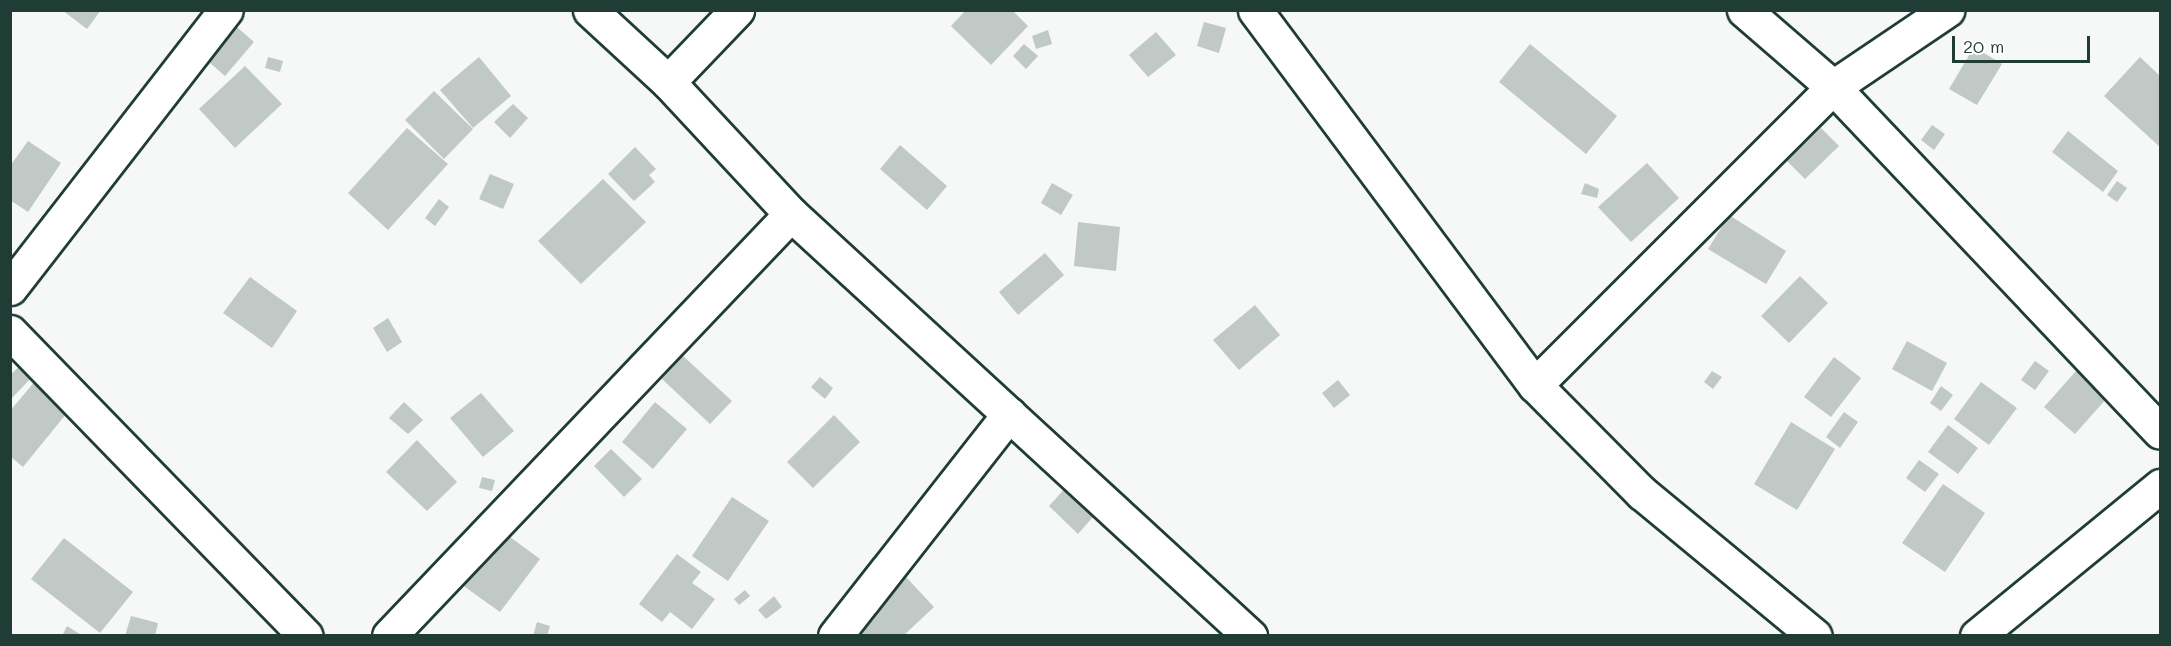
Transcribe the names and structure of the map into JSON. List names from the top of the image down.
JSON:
{
  "scale_bar": "20 m"
}
